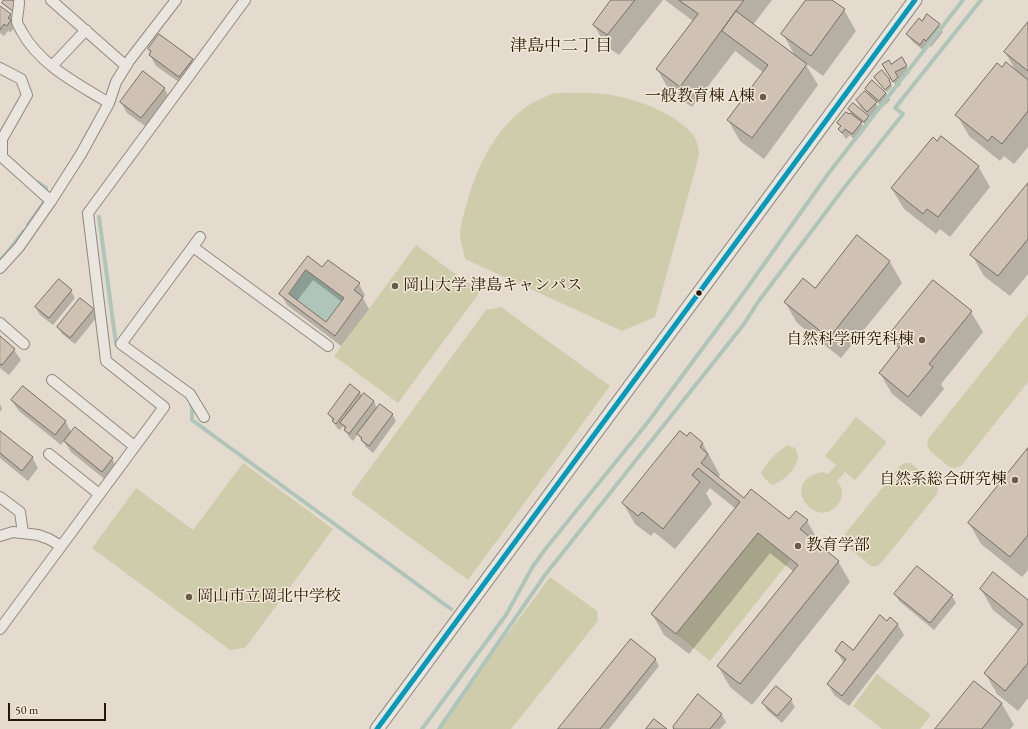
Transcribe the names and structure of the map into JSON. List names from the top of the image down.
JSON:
{
  "districts": ["津島中二丁目"],
  "places": [
    "一般教育棟 A棟",
    "岡山大学 津島キャンパス",
    "自然科学研究科棟",
    "自然系総合研究棟",
    "教育学部",
    "岡山市立岡北中学校"
  ],
  "scale_bar": "50 m"
}
